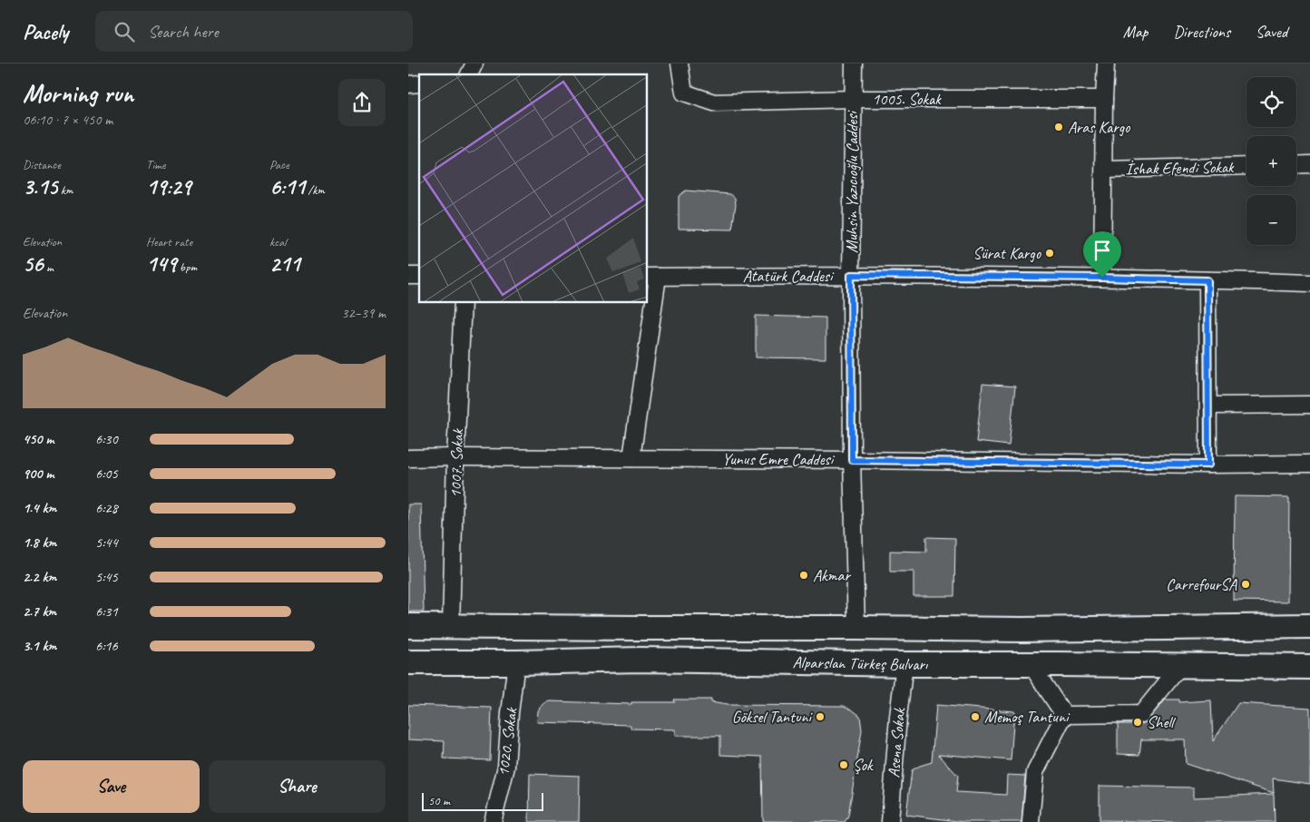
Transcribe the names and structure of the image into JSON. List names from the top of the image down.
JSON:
{
  "streets": {
    "highway": ["Alparslan Türkeş Bulvarı"],
    "street": [
      "1005. Sokak",
      "İshak Efendi Sokak",
      "Muhsin Yazıcıoğlu Caddesi",
      "Atatürk Caddesi",
      "Yunus Emre Caddesi",
      "1007. Sokak",
      "1020. Sokak",
      "Asena Sokak"
    ]
  },
  "crossings": [
    ["1005. Sokak", "Muhsin Yazıcıoğlu Caddesi"],
    ["Muhsin Yazıcıoğlu Caddesi", "Atatürk Caddesi"],
    ["Muhsin Yazıcıoğlu Caddesi", "Yunus Emre Caddesi"],
    ["Yunus Emre Caddesi", "1007. Sokak"],
    ["Alparslan Türkeş Bulvarı", "1020. Sokak"],
    ["Alparslan Türkeş Bulvarı", "Asena Sokak"]
  ],
  "places": [
    "Aras Kargo",
    "Sürat Kargo",
    "Akmar",
    "CarrefourSA",
    "Göksel Tantuni",
    "Memoş Tantuni",
    "Shell",
    "Şok"
  ],
  "scale_bar": "50 m",
  "page": {
    "header": "Pacely",
    "search": "Search here",
    "nav": ["Map", "Directions", "Saved"],
    "heading": ["Morning run", "06:10 · 7 × 450 m"],
    "map_buttons": ["+", "−"],
    "stats": [
      ["Distance", "3.15 km"],
      ["Time", "19:29"],
      ["Pace", "6:11 /km"],
      ["Elevation", "56 m"],
      ["Heart rate", "149 bpm"],
      ["kcal", "211"]
    ],
    "chart": ["Elevation", "32–39 m"],
    "list": [
      {
        "name": "450 m",
        "note": "6:30"
      },
      {
        "name": "900 m",
        "note": "6:05"
      },
      {
        "name": "1.4 km",
        "note": "6:28"
      },
      {
        "name": "1.8 km",
        "note": "5:44"
      },
      {
        "name": "2.2 km",
        "note": "5:45"
      },
      {
        "name": "2.7 km",
        "note": "6:31"
      },
      {
        "name": "3.1 km",
        "note": "6:16"
      }
    ],
    "buttons": ["Save", "Share"],
    "scale": "50 m"
  }
}
